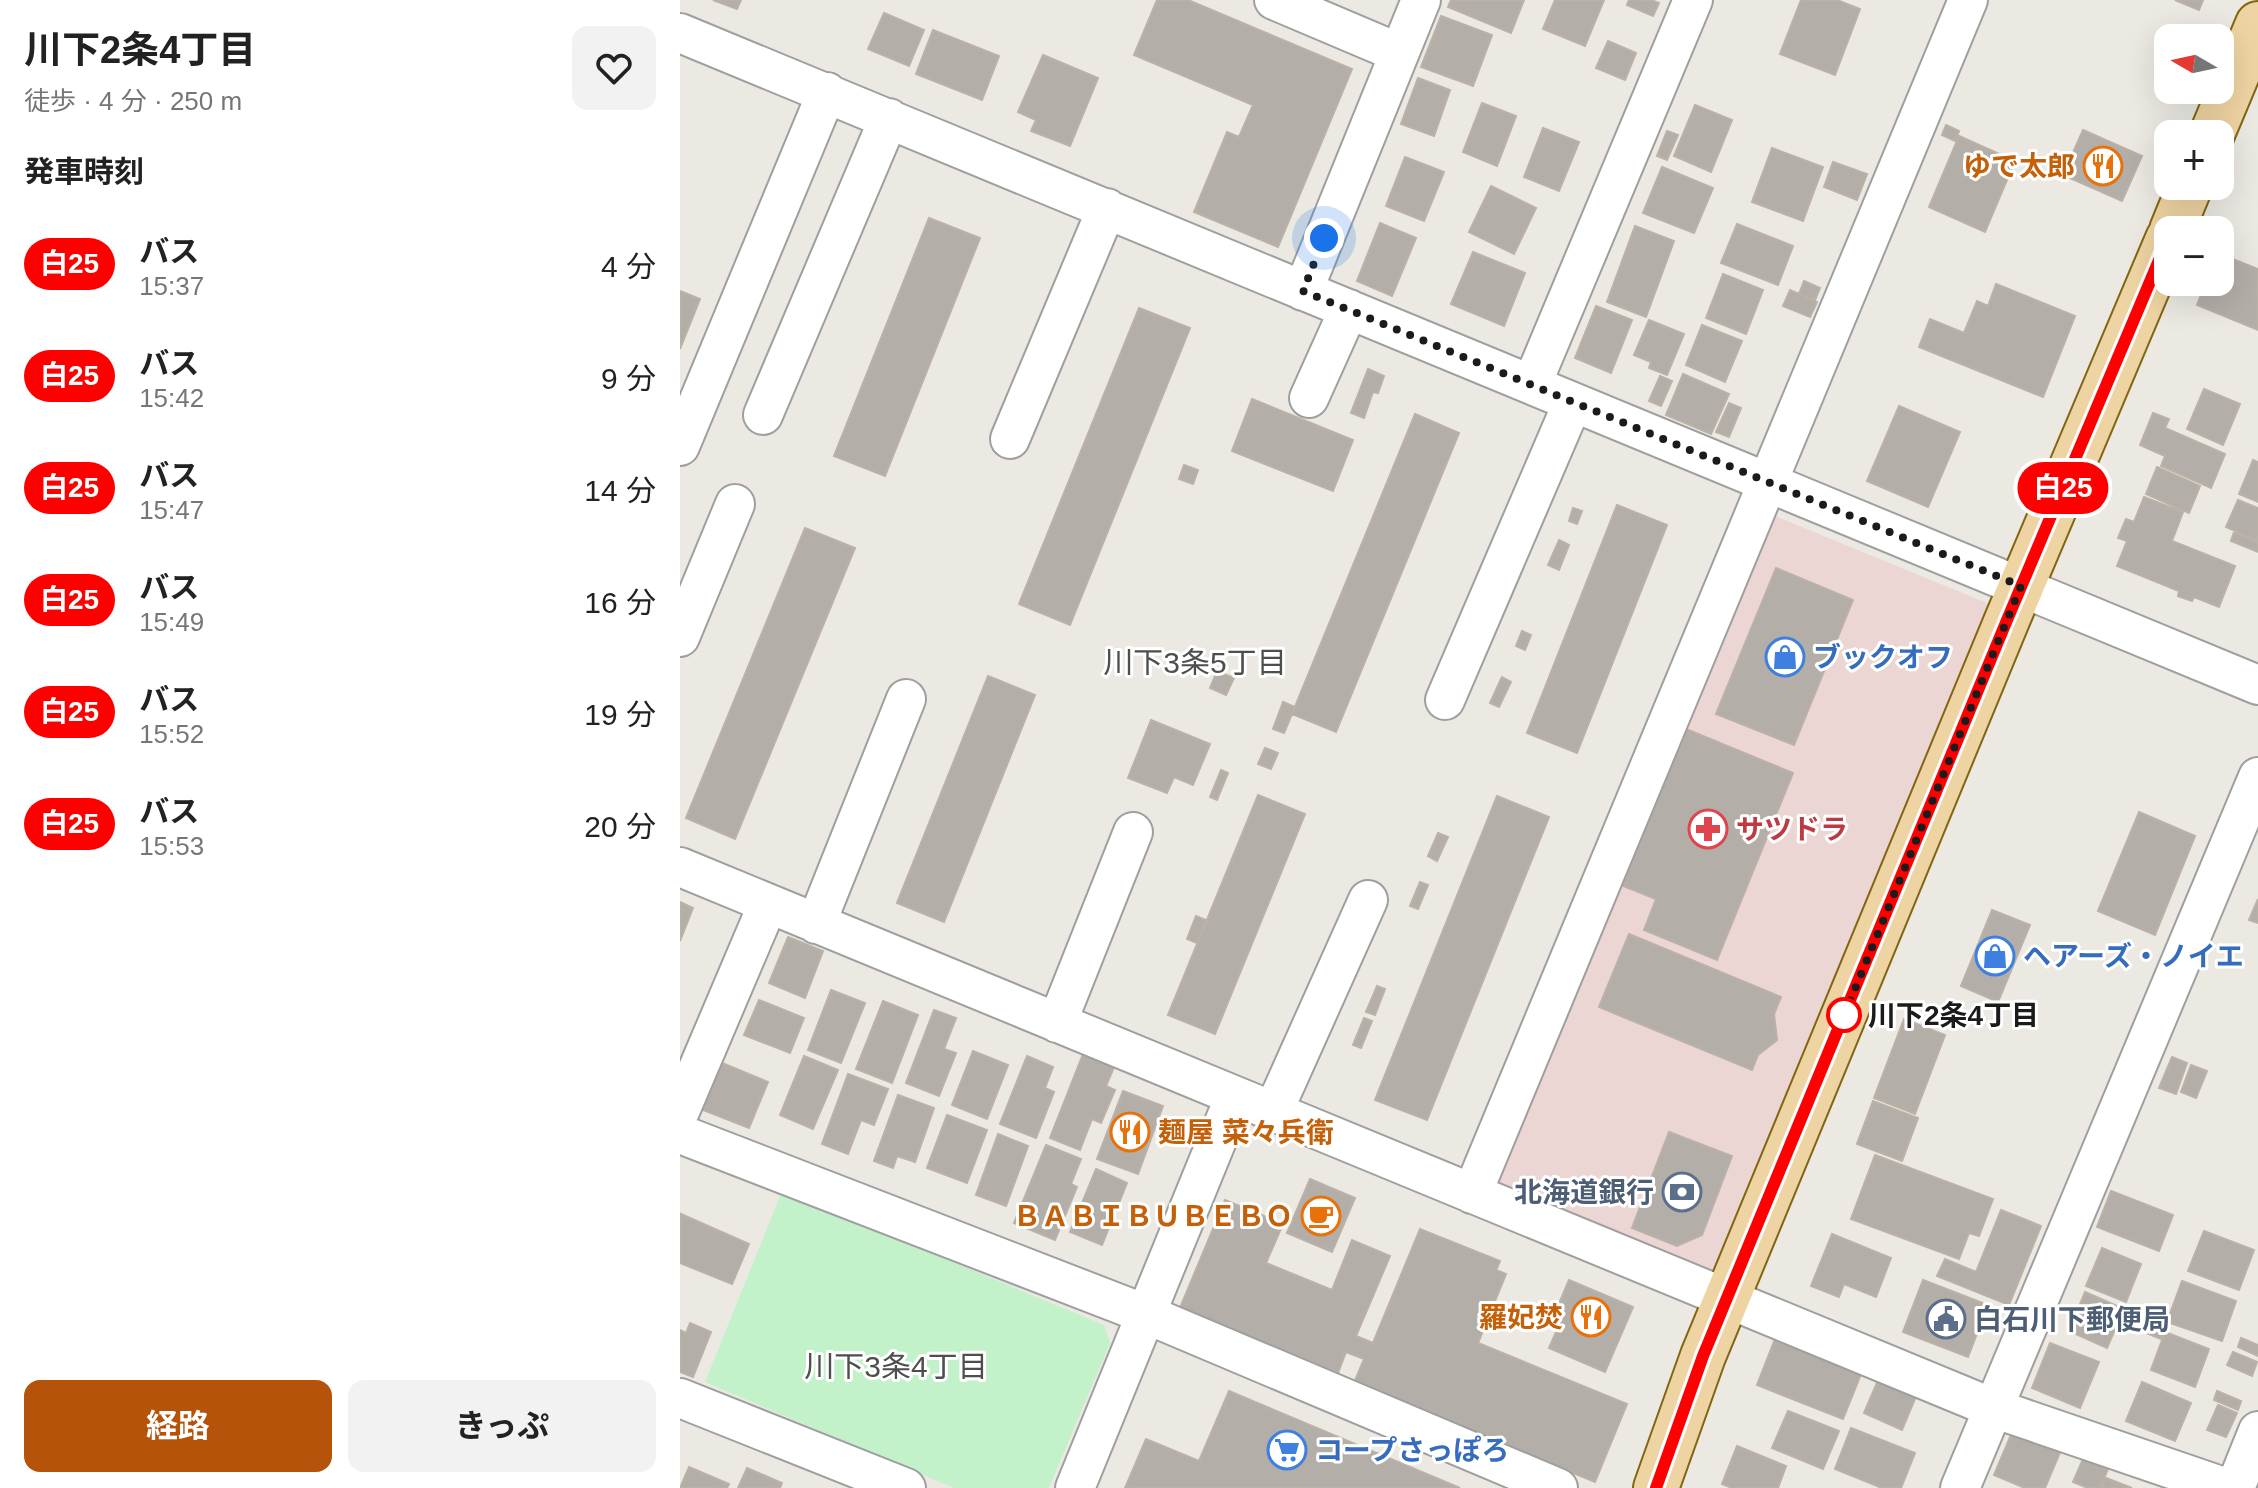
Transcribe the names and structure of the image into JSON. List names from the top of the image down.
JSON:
{
  "districts": ["川下3条5丁目", "川下3条4丁目"],
  "places": {
    "restaurant": ["ゆで太郎", "麺屋 菜々兵衛", "羅妃焚"],
    "shop": ["ブックオフ", "ヘアーズ・ノイエ"],
    "pharmacy": ["サツドラ"],
    "other": ["川下2条4丁目"],
    "bank": ["北海道銀行"],
    "cafe": ["ＢＡＢＩＢＵＢＥＢＯ"],
    "public building": ["白石川下郵便局"],
    "supermarket": ["コープさっぽろ"]
  },
  "lines": ["bus line 白25"],
  "north": "left",
  "page": {
    "heading": [
      ["川下2条4丁目", "徒歩 · 4 分 · 250 m"],
      "発車時刻"
    ],
    "on_map": "白25",
    "map_buttons": ["+", "−"],
    "list": [
      {
        "mark": "白25",
        "name": "バス",
        "note": "15:37",
        "value": "4 分"
      },
      {
        "mark": "白25",
        "name": "バス",
        "note": "15:42",
        "value": "9 分"
      },
      {
        "mark": "白25",
        "name": "バス",
        "note": "15:47",
        "value": "14 分"
      },
      {
        "mark": "白25",
        "name": "バス",
        "note": "15:49",
        "value": "16 分"
      },
      {
        "mark": "白25",
        "name": "バス",
        "note": "15:52",
        "value": "19 分"
      },
      {
        "mark": "白25",
        "name": "バス",
        "note": "15:53",
        "value": "20 分"
      }
    ],
    "buttons": ["経路", "きっぷ"]
  }
}
